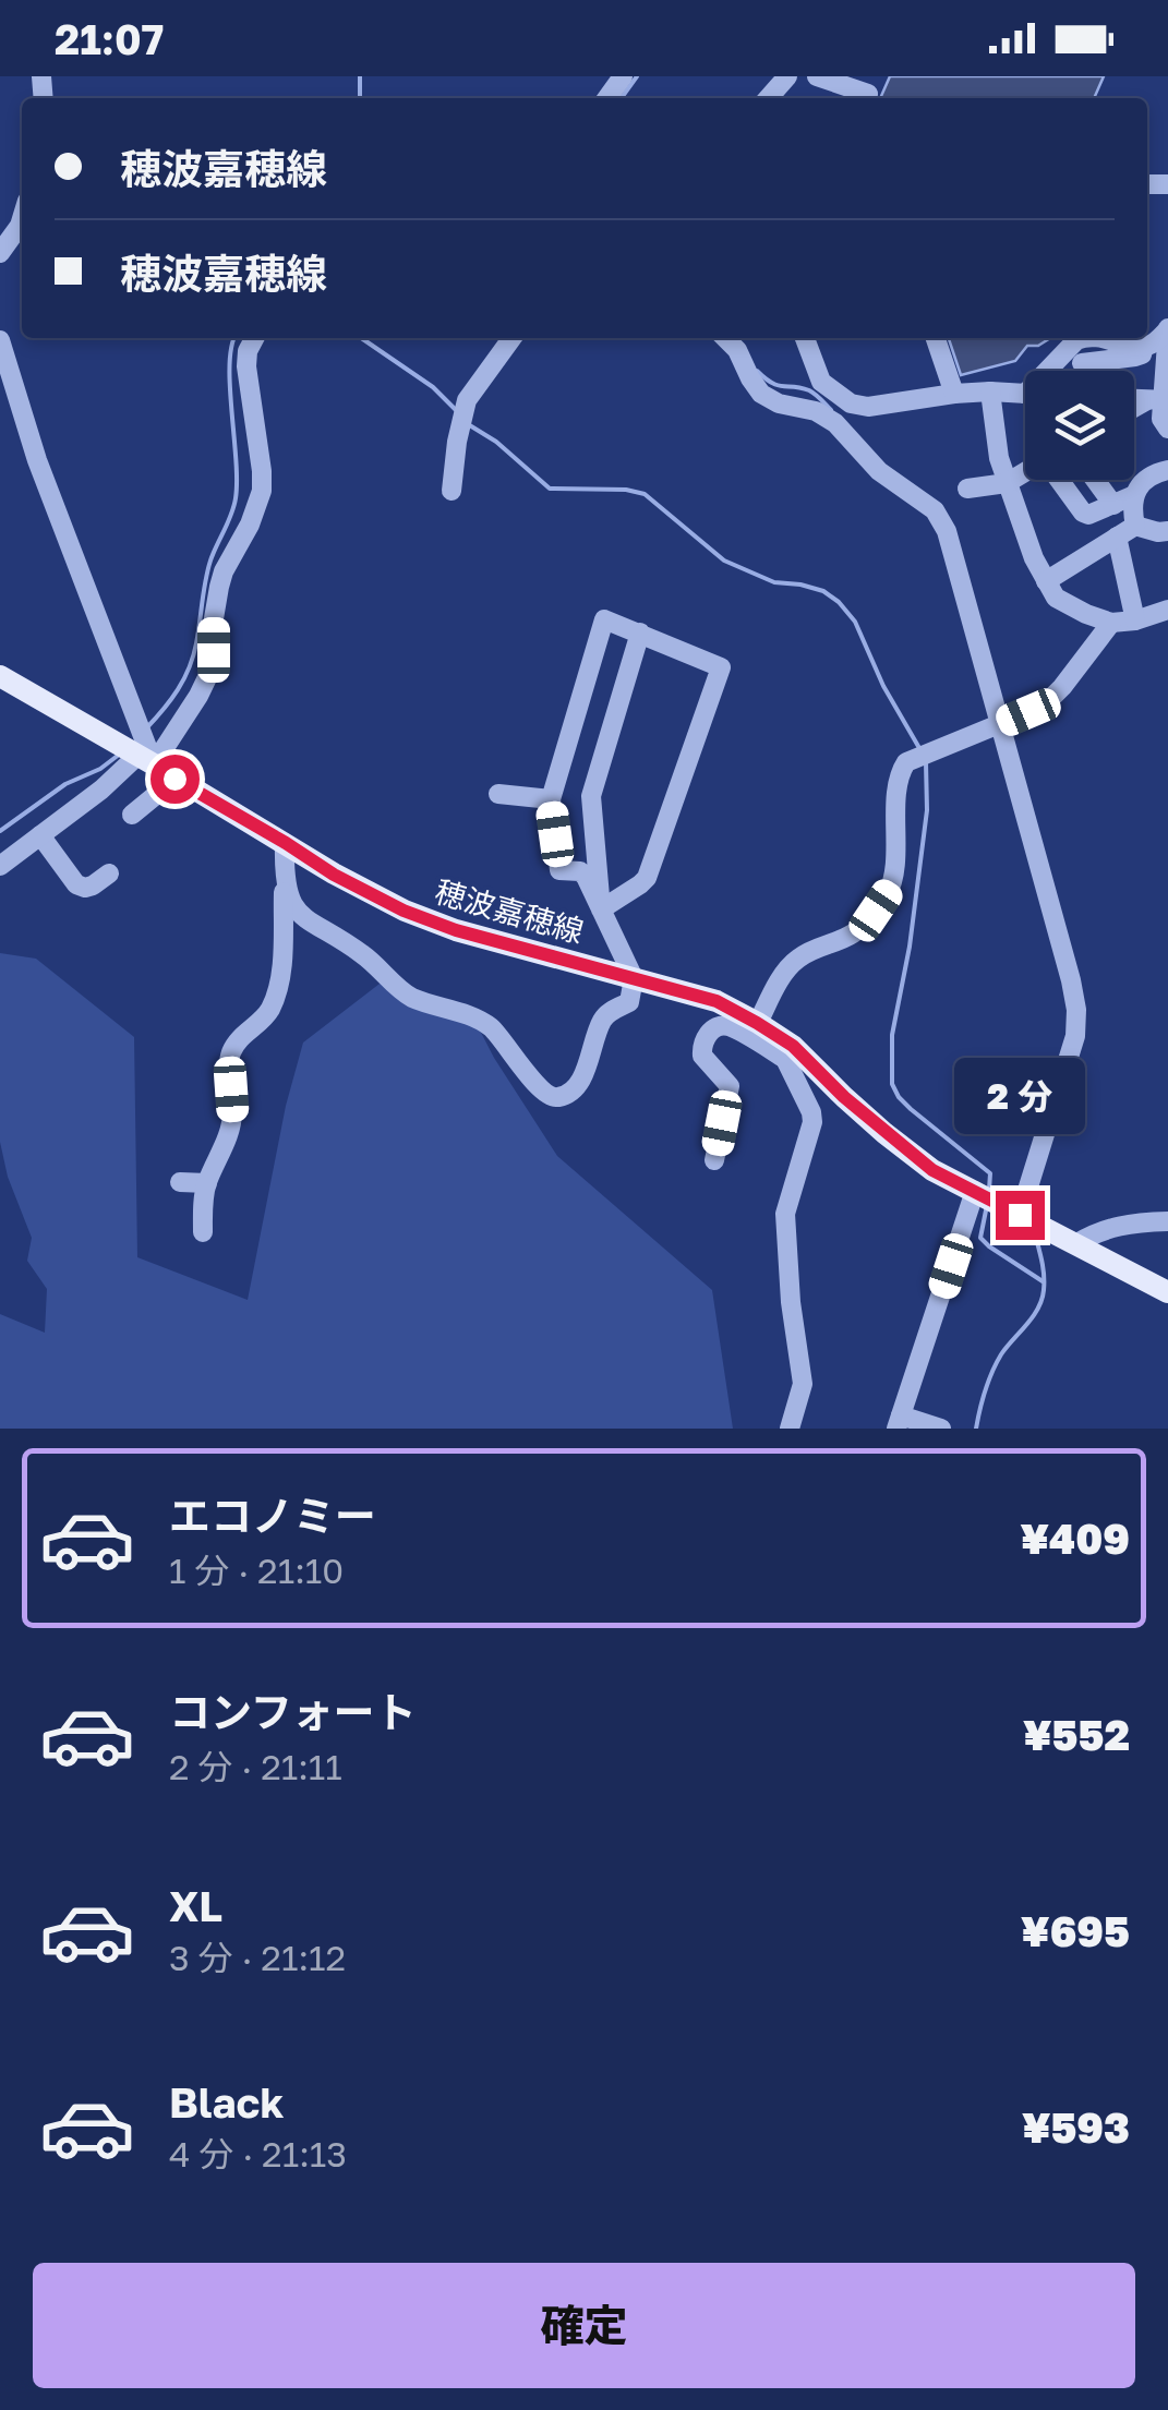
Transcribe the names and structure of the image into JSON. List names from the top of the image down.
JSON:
{
  "streets": {
    "main road": ["穂波嘉穂線"]
  },
  "page": {
    "status": "21:07",
    "banner": ["穂波嘉穂線", "穂波嘉穂線"],
    "bubble": "2 分",
    "list": [
      {
        "name": "エコノミー",
        "note": "1 分 · 21:10",
        "value": "¥409"
      },
      {
        "name": "コンフォート",
        "note": "2 分 · 21:11",
        "value": "¥552"
      },
      {
        "name": "XL",
        "note": "3 分 · 21:12",
        "value": "¥695"
      },
      {
        "name": "Black",
        "note": "4 分 · 21:13",
        "value": "¥593"
      }
    ],
    "buttons": "確定"
  }
}
